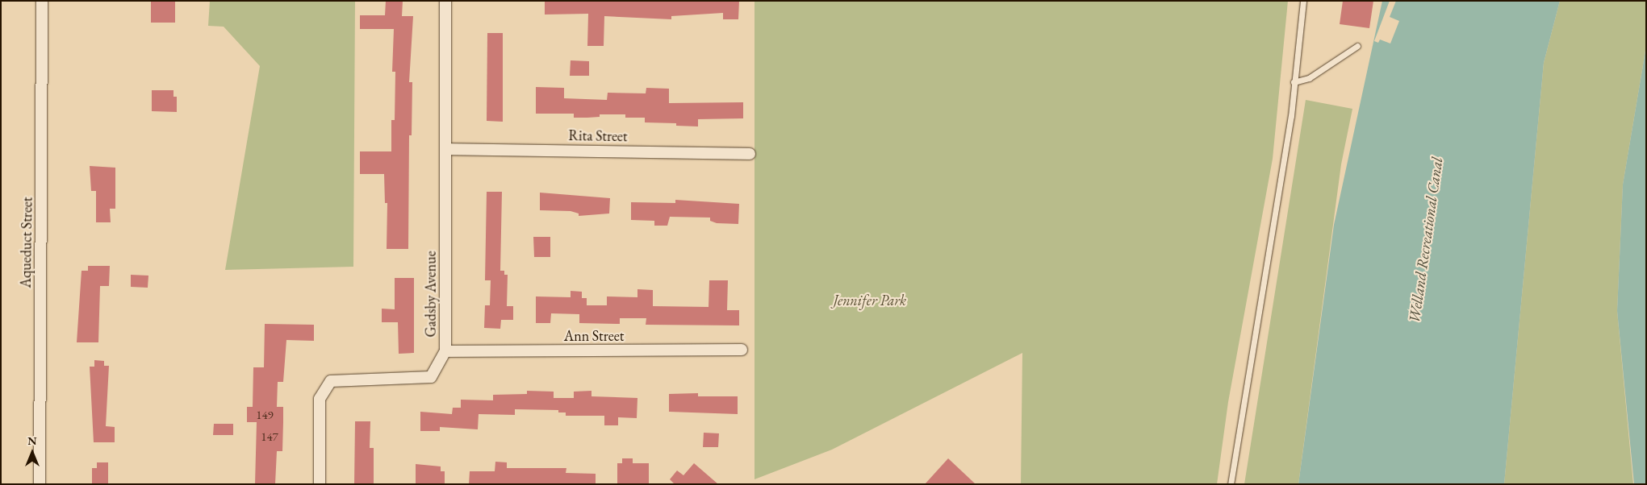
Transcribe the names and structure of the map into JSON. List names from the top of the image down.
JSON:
{
  "streets": {
    "street": [
      "Rita Street",
      "Aqueduct Street",
      "Gadsby Avenue",
      "Ann Street"
    ]
  },
  "crossings": [
    ["Rita Street", "Gadsby Avenue"],
    ["Gadsby Avenue", "Ann Street"]
  ],
  "water": ["Welland Recreational Canal"],
  "parks": ["Jennifer Park"],
  "house_numbers": ["149", "147"],
  "north": "top"
}
